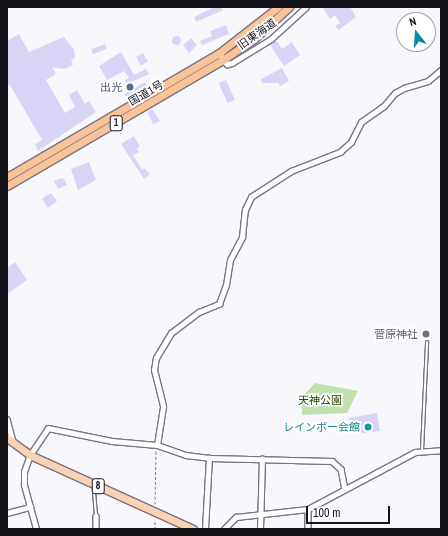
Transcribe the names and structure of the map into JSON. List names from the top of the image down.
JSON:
{
  "streets": {
    "highway": ["国道1号", "1"],
    "main road": ["8"],
    "street": ["旧東海道"]
  },
  "crossings": [
    ["旧東海道", "国道1号"]
  ],
  "parks": ["天神公園"],
  "places": ["出光", "菅原神社", "レインボー会館"],
  "scale_bar": "100 m",
  "north": "top"
}
